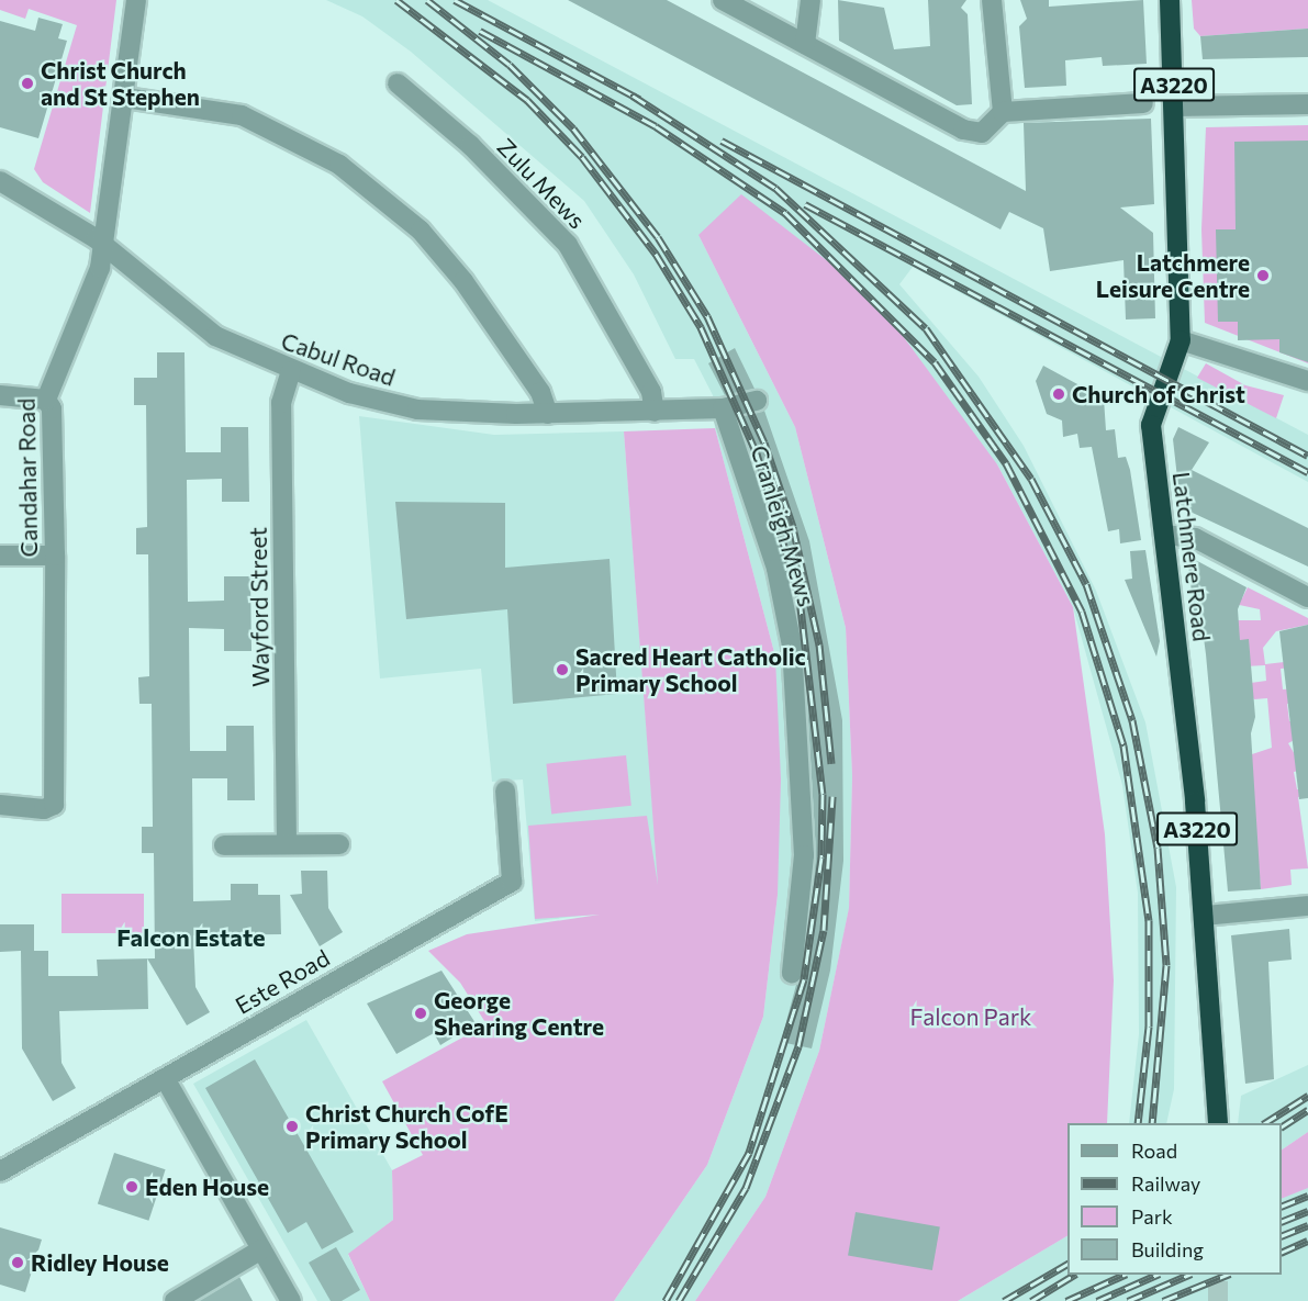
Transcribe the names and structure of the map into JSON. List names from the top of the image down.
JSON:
{
  "streets": {
    "highway": ["A3220", "Latchmere Road"],
    "street": [
      "Zulu Mews",
      "Cabul Road",
      "Candahar Road",
      "Cranleigh Mews",
      "Wayford Street",
      "Este Road"
    ]
  },
  "crossings": [
    ["Zulu Mews", "Cabul Road"],
    ["Cabul Road", "Candahar Road"],
    ["Cabul Road", "Cranleigh Mews"],
    ["Cabul Road", "Wayford Street"]
  ],
  "districts": ["Falcon Estate"],
  "parks": ["Falcon Park"],
  "places": [
    "Christ Church and St Stephen",
    "Latchmere Leisure Centre",
    "Church of Christ",
    "Sacred Heart Catholic Primary School",
    "George Shearing Centre",
    "Christ Church CofE Primary School",
    "Eden House",
    "Ridley House"
  ],
  "legend": [
    "Road",
    "Railway",
    "Park",
    "Building"
  ]
}
